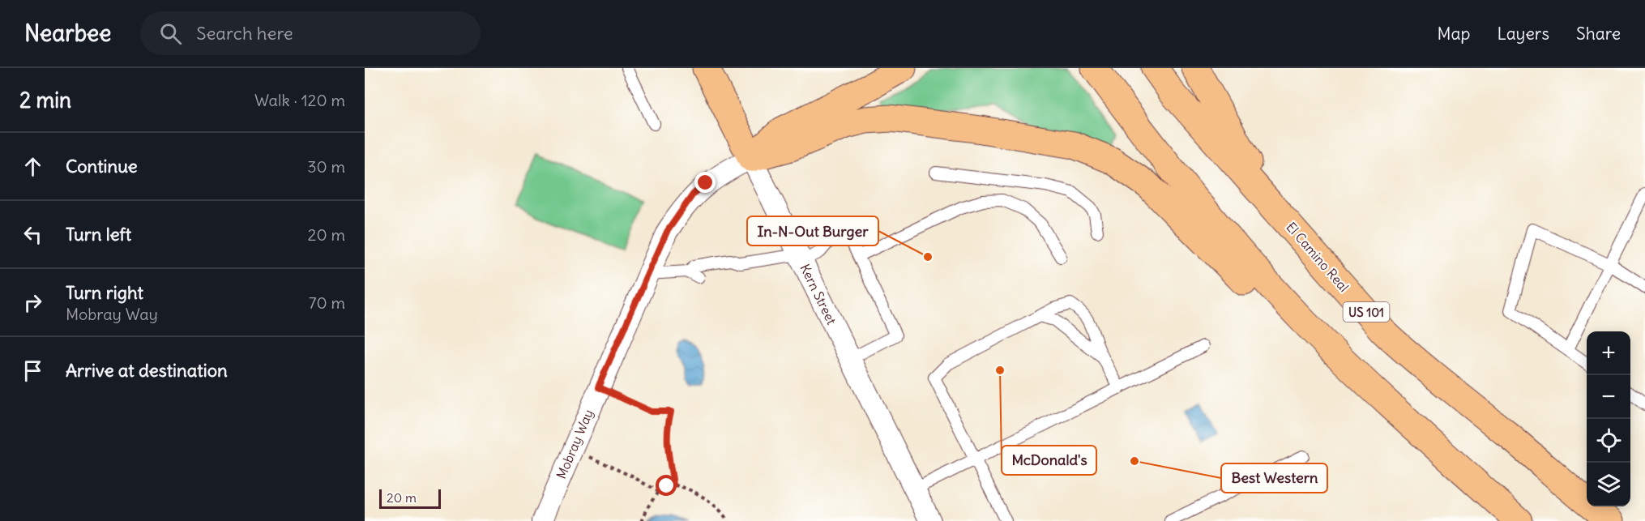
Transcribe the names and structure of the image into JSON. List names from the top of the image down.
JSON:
{
  "streets": {
    "main road": ["El Camino Real", "Kern Street", "US 101"],
    "street": ["Mobray Way"]
  },
  "crossings": [
    ["Kern Street", "Mobray Way"]
  ],
  "places": ["In-N-Out Burger", "McDonald's", "Best Western"],
  "scale_bar": "20 m",
  "page": {
    "header": "Nearbee",
    "search": "Search here",
    "nav": ["Map", "Layers", "Share"],
    "heading": ["2 min", "Walk · 120 m"],
    "list": [
      ["Continue", "30 m"],
      ["Turn left", "20 m"],
      ["Turn right", "Mobray Way", "70 m"],
      "Arrive at destination"
    ],
    "map_buttons": ["+", "−"],
    "scale": "20 m"
  }
}
